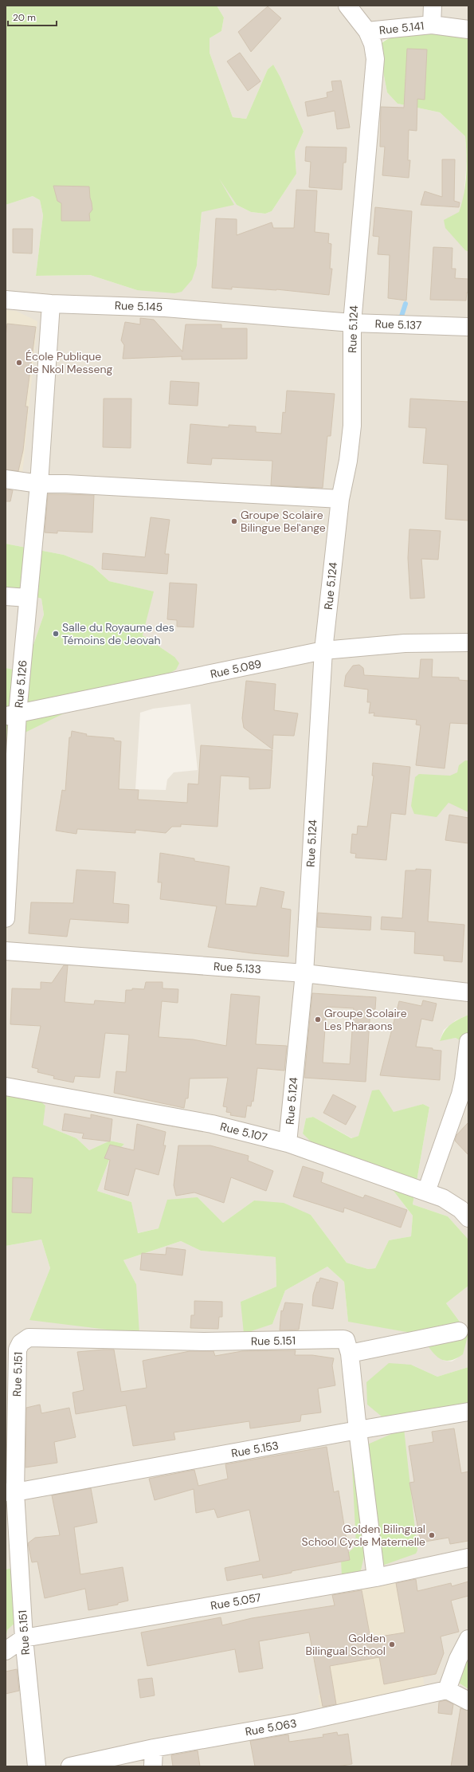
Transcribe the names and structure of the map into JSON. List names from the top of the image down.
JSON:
{
  "streets": {
    "street": [
      "Rue 5.141",
      "Rue 5.145",
      "Rue 5.137",
      "Rue 5.124",
      "Rue 5.089",
      "Rue 5.126",
      "Rue 5.133",
      "Rue 5.107",
      "Rue 5.151",
      "Rue 5.153",
      "Rue 5.057",
      "Rue 5.063"
    ]
  },
  "crossings": [
    ["Rue 5.141", "Rue 5.124"],
    ["Rue 5.145", "Rue 5.137"],
    ["Rue 5.145", "Rue 5.126"],
    ["Rue 5.137", "Rue 5.124"],
    ["Rue 5.124", "Rue 5.089"],
    ["Rue 5.124", "Rue 5.133"],
    ["Rue 5.124", "Rue 5.107"],
    ["Rue 5.089", "Rue 5.126"],
    ["Rue 5.151", "Rue 5.153"],
    ["Rue 5.151", "Rue 5.057"]
  ],
  "places": [
    "École Publique de Nkol Messeng",
    "Groupe Scolaire Bilingue Bel'ange",
    "Salle du Royaume des Témoins de Jeovah",
    "Groupe Scolaire Les Pharaons",
    "Golden Bilingual School Cycle Maternelle",
    "Golden Bilingual School"
  ],
  "scale_bar": "20 m"
}
